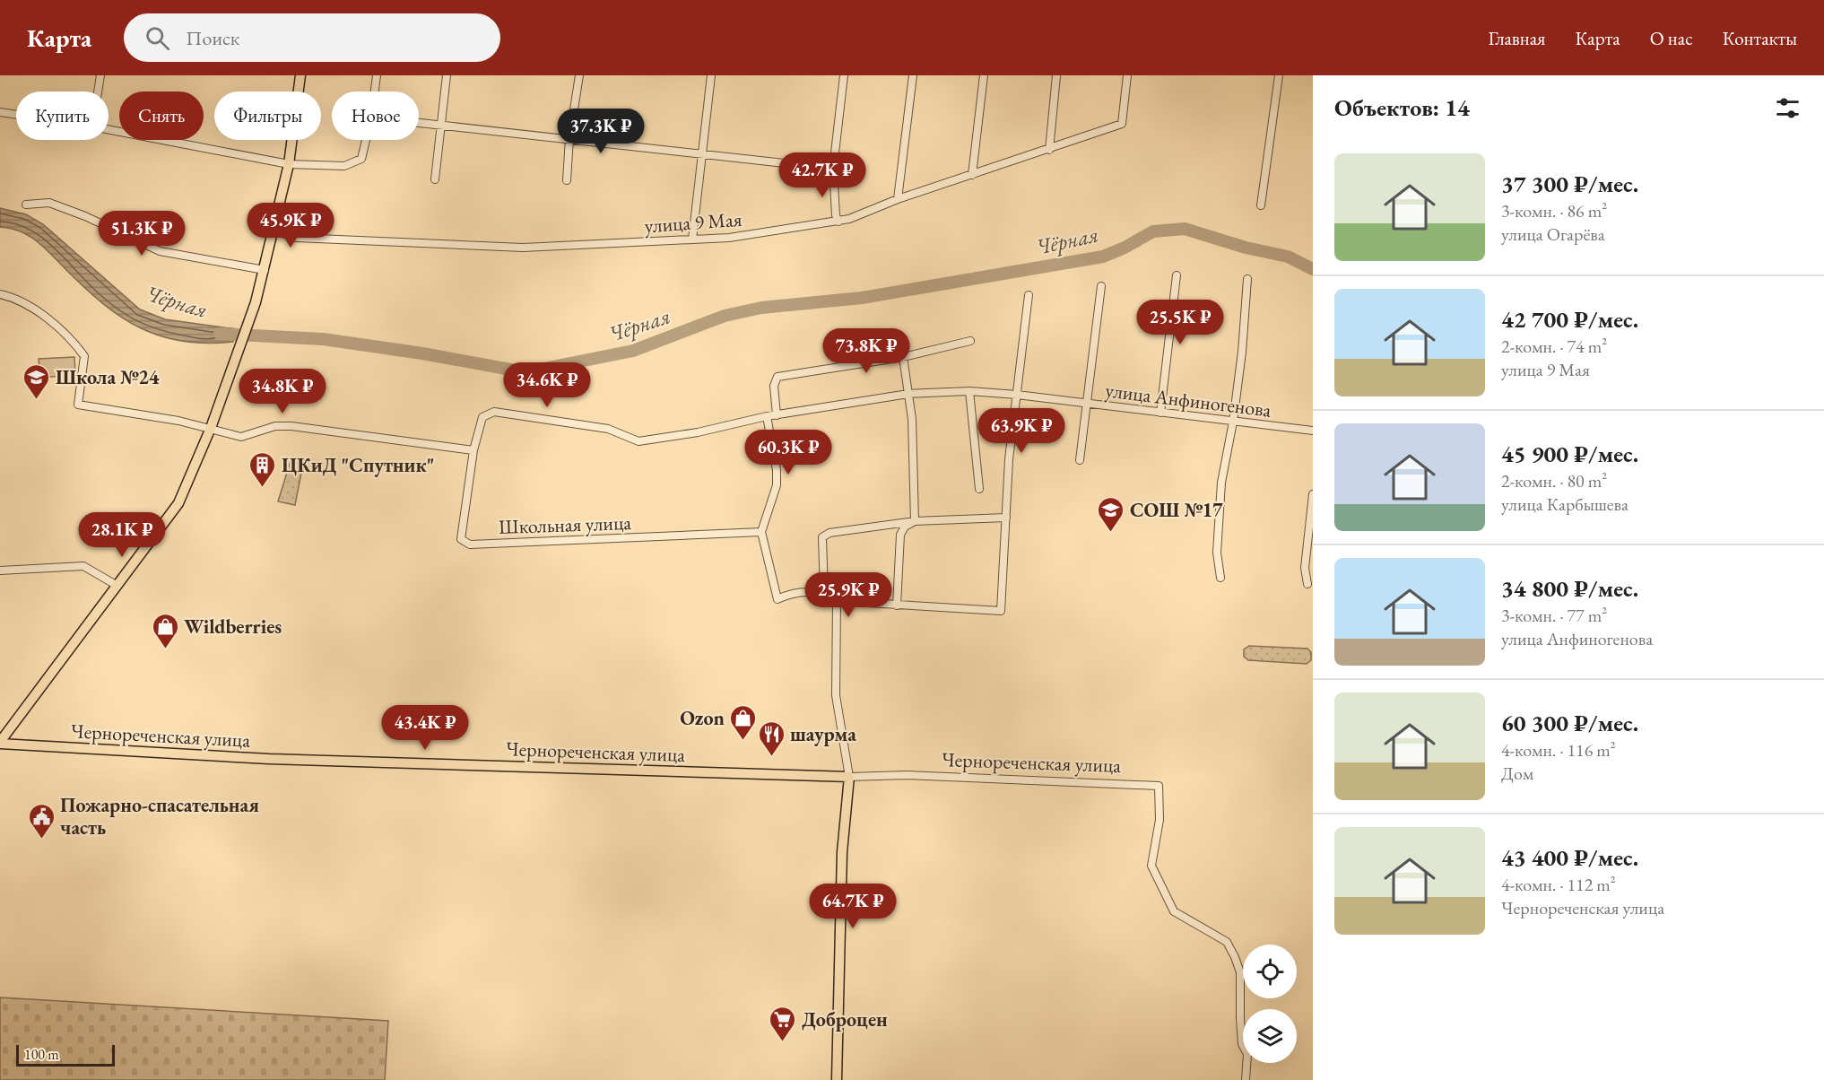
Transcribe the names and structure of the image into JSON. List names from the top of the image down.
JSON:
{
  "streets": {
    "main road": ["Чернореченская улица"],
    "street": ["улица 9 Мая", "улица Анфиногенова", "Школьная улица"]
  },
  "crossings": [
    ["улица Анфиногенова", "Школьная улица"]
  ],
  "water": ["Чёрная"],
  "places": {
    "school or university": ["Школа №24", "СОШ №17"],
    "building": ["ЦКиД \"Спутник\""],
    "shop": ["Wildberries", "Ozon"],
    "restaurant": ["шаурма"],
    "public building": ["Пожарно-спасательная часть"],
    "supermarket": ["Доброцен"]
  },
  "scale_bar": "100 m",
  "page": {
    "header": "Карта",
    "search": "Поиск",
    "nav": [
      "Главная",
      "Карта",
      "О нас",
      "Контакты"
    ],
    "heading": "Объектов: 14",
    "chip": [
      "Купить",
      "Снять",
      "Фильтры",
      "Новое"
    ],
    "price": [
      "37.3K ₽",
      "42.7K ₽",
      "45.9K ₽",
      "51.3K ₽",
      "25.5K ₽",
      "73.8K ₽",
      "34.6K ₽",
      "34.8K ₽",
      "63.9K ₽",
      "60.3K ₽",
      "28.1K ₽",
      "25.9K ₽",
      "43.4K ₽",
      "64.7K ₽"
    ],
    "list": [
      {
        "name": "37 300 ₽/мес.",
        "note": "3-комн. · 86 m² · улица Огарёва"
      },
      {
        "name": "42 700 ₽/мес.",
        "note": "2-комн. · 74 m² · улица 9 Мая"
      },
      {
        "name": "45 900 ₽/мес.",
        "note": "2-комн. · 80 m² · улица Карбышева"
      },
      {
        "name": "34 800 ₽/мес.",
        "note": "3-комн. · 77 m² · улица Анфиногенова"
      },
      {
        "name": "60 300 ₽/мес.",
        "note": "4-комн. · 116 m² · Дом"
      },
      {
        "name": "43 400 ₽/мес.",
        "note": "4-комн. · 112 m² · Чернореченская улица"
      }
    ],
    "scale": "100 m"
  }
}
